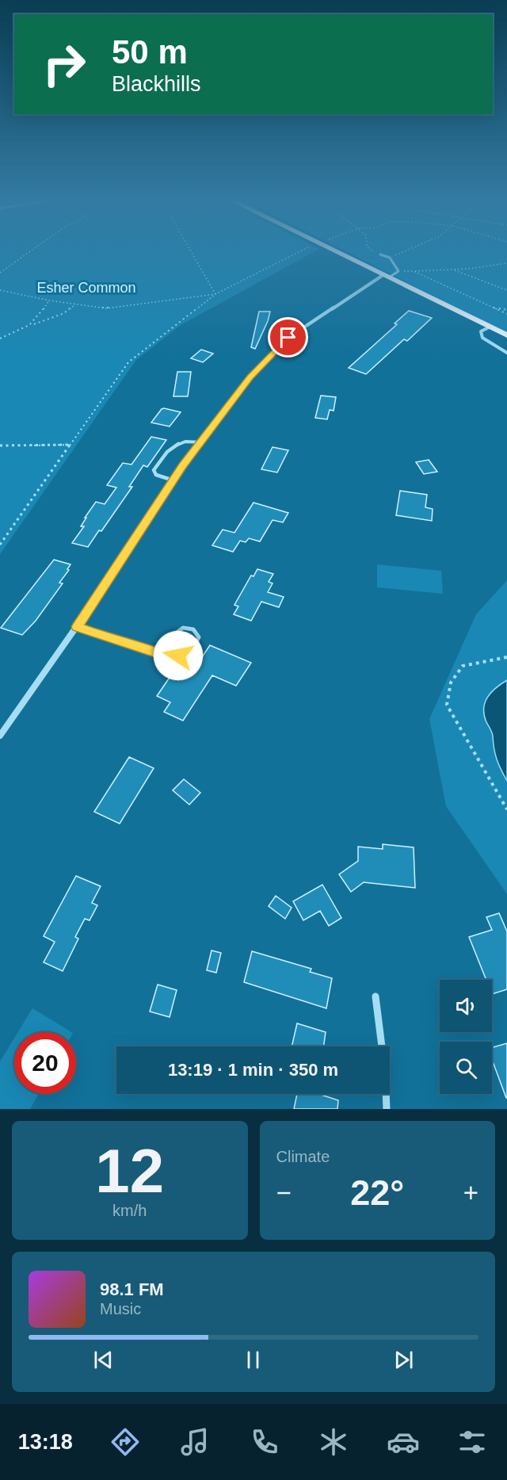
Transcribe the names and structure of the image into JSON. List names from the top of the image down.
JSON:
{
  "parks": ["Esher Common"],
  "page": {
    "turn": ["50 m", "Blackhills"],
    "limit": "20",
    "trip": "13:19 · 1 min · 350 m",
    "tile": [
      ["12", "km/h"],
      "Climate"
    ],
    "heat": ["−", "22°", "+"],
    "song": ["98.1 FM", "Music"],
    "tabs": "13:18"
  }
}
